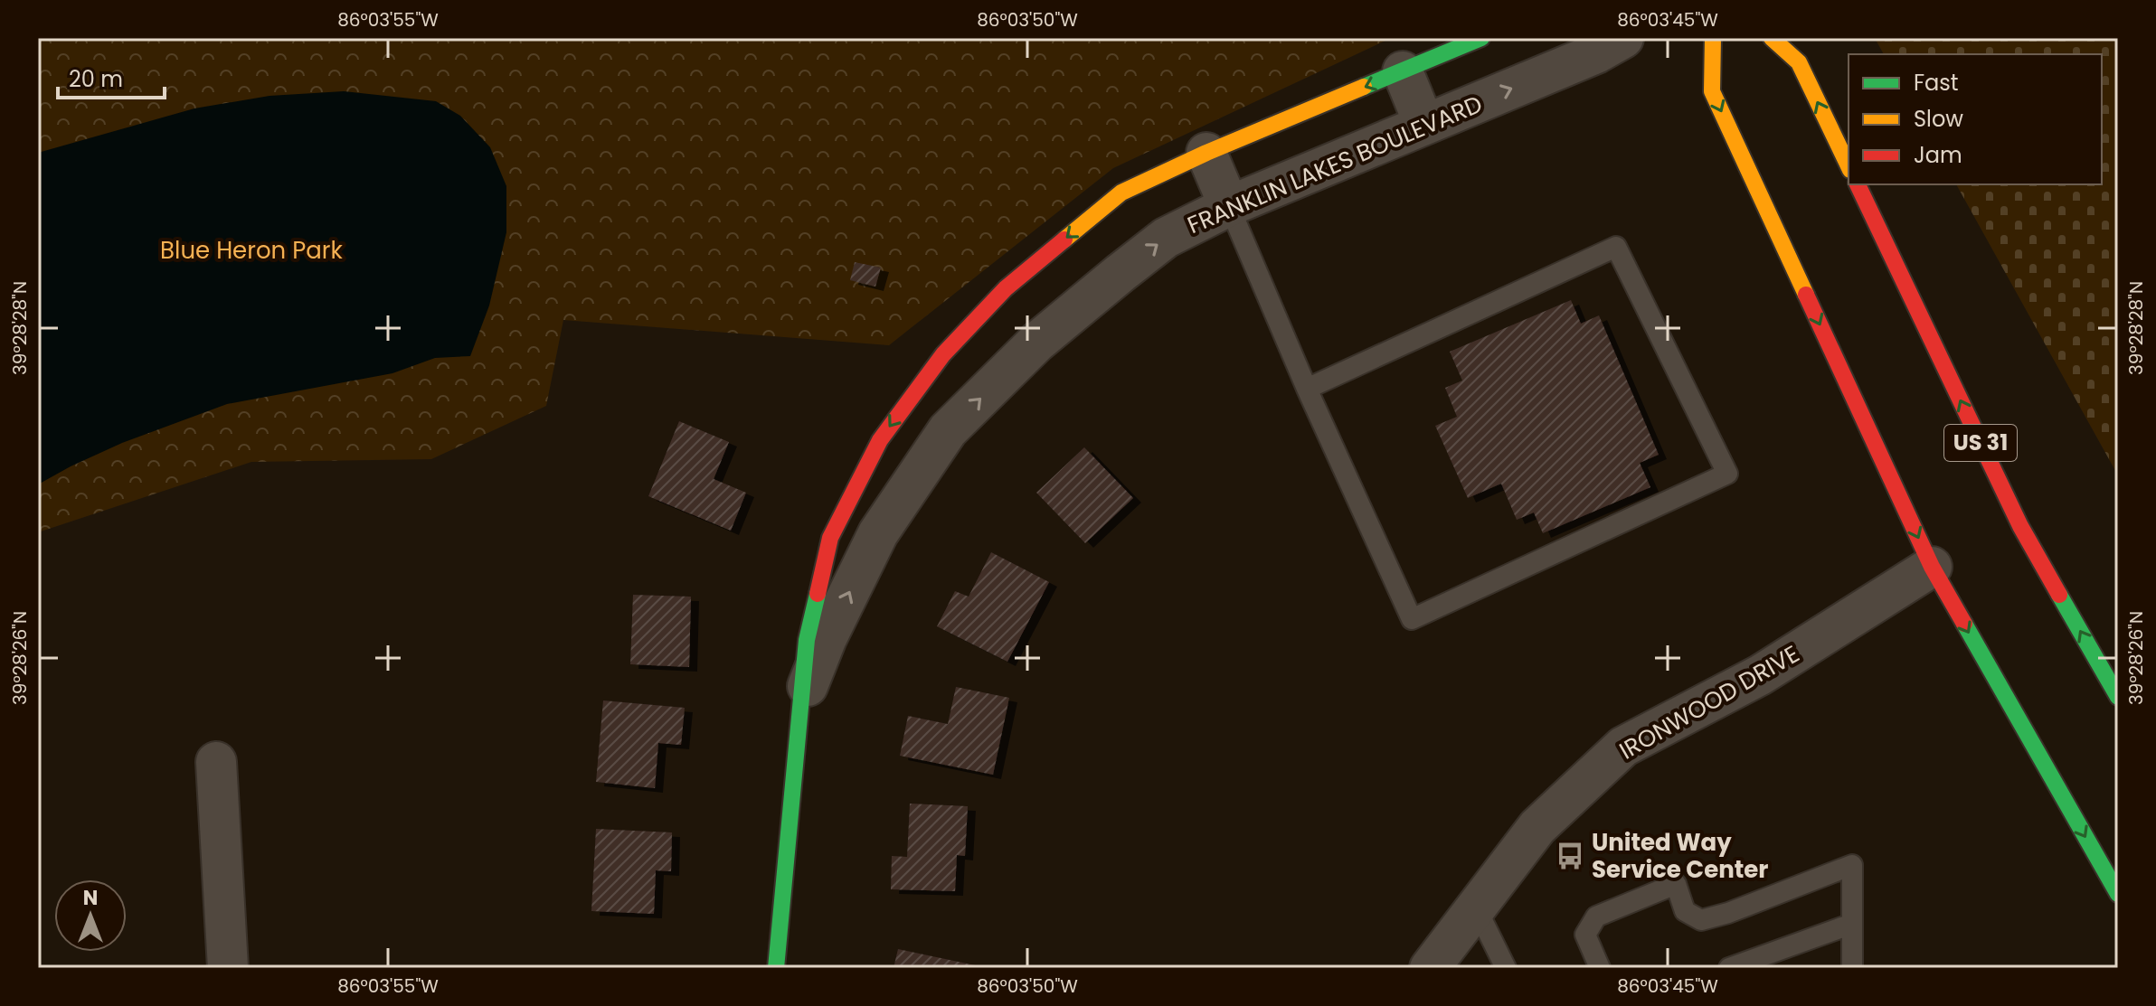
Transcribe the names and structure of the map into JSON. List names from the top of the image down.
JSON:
{
  "streets": {
    "main road": ["FRANKLIN LAKES BOULEVARD", "US 31"],
    "street": ["IRONWOOD DRIVE"]
  },
  "parks": ["Blue Heron Park"],
  "places": {
    "bus stop": ["United Way Service Center"]
  },
  "legend": ["Fast", "Slow", "Jam"],
  "scale_bar": "20 m",
  "north": "top",
  "coordinates": [
    "86°03'55\"W",
    "86°03'50\"W",
    "86°03'45\"W",
    "39°28'28\"N",
    "39°28'26\"N"
  ]
}
